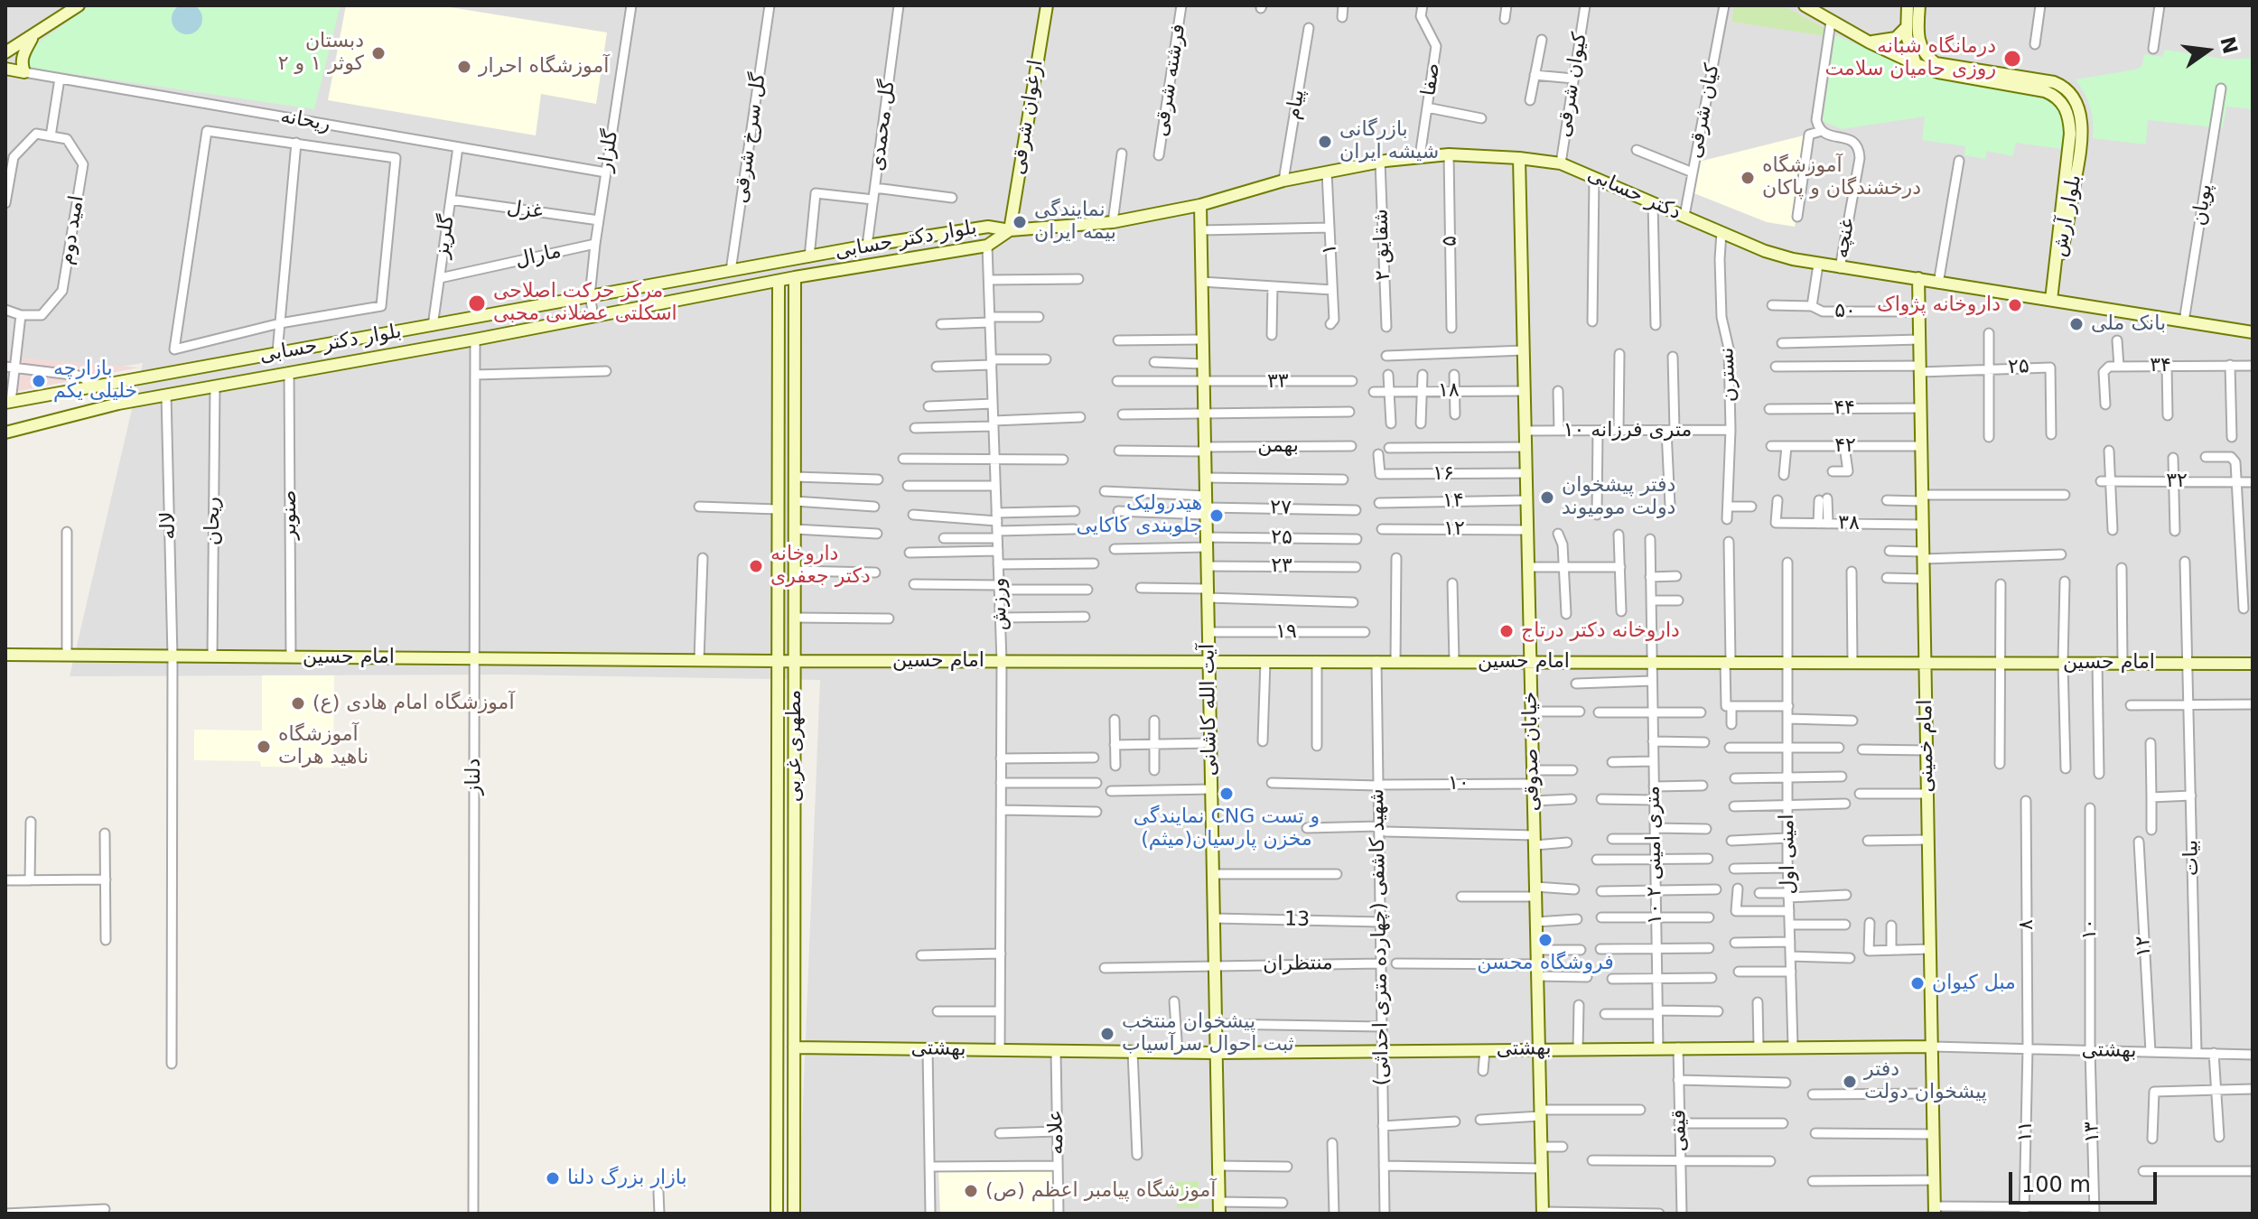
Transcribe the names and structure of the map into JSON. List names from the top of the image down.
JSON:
{
  "streets": {
    "street": [
      "صفا",
      "فرشته شرقی",
      "کیوان شرقی",
      "پیام",
      "کیان شرقی",
      "ارغوان شرقی",
      "ریحانه",
      "گل محمدی",
      "گل سرخ شرقی",
      "گلزار",
      "دکتر حسابی",
      "پویان",
      "غزل",
      "بلوار آرش",
      "امید دوم",
      "گلریز",
      "غنچه",
      "بلوار دکتر حسابی",
      "۵",
      "شقایق ۲",
      "۱",
      "مارال",
      "۵۰",
      "۳۴",
      "۲۵",
      "نسترن",
      "۳۳",
      "۱۸",
      "۴۴",
      "۱۰ متری فرزانه",
      "بهمن",
      "۴۲",
      "۱۶",
      "۳۲",
      "۱۴",
      "۲۷",
      "صنوبر",
      "ریحان",
      "۳۸",
      "لاله",
      "۱۲",
      "۲۳",
      "ورزش",
      "۱۹",
      "امام حسین",
      "آیت الله کاشانی",
      "مطهری غربی",
      "امام خمینی",
      "خیابان صدوقی",
      "دلناز",
      "۱۰",
      "امینی اول",
      "۱۰ متری امینی ۲",
      "بیات",
      "13",
      "۸",
      "شهید کاشفی (چهارده متری احداثی)",
      "منتظران",
      "بهشتی",
      "قیفی",
      "۱۱",
      "علامه",
      "۱۳"
    ]
  },
  "crossings": [
    ["صفا", "دکتر حسابی"],
    ["کیوان شرقی", "دکتر حسابی"],
    ["پیام", "دکتر حسابی"],
    ["کیان شرقی", "دکتر حسابی"],
    ["ارغوان شرقی", "دکتر حسابی"],
    ["ارغوان شرقی", "بلوار دکتر حسابی"],
    ["ریحانه", "گلزار"],
    ["ریحانه", "گلریز"],
    ["گل محمدی", "بلوار دکتر حسابی"],
    ["گل سرخ شرقی", "بلوار دکتر حسابی"],
    ["گلزار", "غزل"],
    ["گلزار", "بلوار دکتر حسابی"],
    ["گلزار", "مارال"],
    ["دکتر حسابی", "پویان"],
    ["دکتر حسابی", "غنچه"],
    ["دکتر حسابی", "بلوار دکتر حسابی"],
    ["دکتر حسابی", "۵"],
    ["دکتر حسابی", "شقایق ۲"],
    ["دکتر حسابی", "۱"],
    ["دکتر حسابی", "نسترن"],
    ["دکتر حسابی", "آیت الله کاشانی"],
    ["دکتر حسابی", "امام خمینی"],
    ["دکتر حسابی", "خیابان صدوقی"],
    ["غزل", "گلریز"],
    ["گلریز", "بلوار دکتر حسابی"],
    ["گلریز", "مارال"],
    ["بلوار دکتر حسابی", "صنوبر"],
    ["بلوار دکتر حسابی", "ریحان"],
    ["بلوار دکتر حسابی", "لاله"],
    ["بلوار دکتر حسابی", "ورزش"],
    ["بلوار دکتر حسابی", "مطهری غربی"],
    ["بلوار دکتر حسابی", "دلناز"],
    ["۵۰", "امام خمینی"],
    ["۲۵", "آیت الله کاشانی"],
    ["۲۵", "امام خمینی"],
    ["نسترن", "۱۰ متری فرزانه"],
    ["۳۳", "آیت الله کاشانی"],
    ["۱۸", "خیابان صدوقی"],
    ["۴۴", "امام خمینی"],
    ["۱۰ متری فرزانه", "خیابان صدوقی"],
    ["بهمن", "آیت الله کاشانی"],
    ["۴۲", "امام خمینی"],
    ["۱۶", "خیابان صدوقی"],
    ["۱۴", "خیابان صدوقی"],
    ["۲۷", "آیت الله کاشانی"],
    ["صنوبر", "امام حسین"],
    ["ریحان", "امام حسین"],
    ["۳۸", "امام خمینی"],
    ["لاله", "امام حسین"],
    ["۱۲", "خیابان صدوقی"],
    ["۱۲", "بهشتی"],
    ["۲۳", "آیت الله کاشانی"],
    ["ورزش", "امام حسین"],
    ["ورزش", "بهشتی"],
    ["۱۹", "آیت الله کاشانی"],
    ["امام حسین", "آیت الله کاشانی"],
    ["امام حسین", "مطهری غربی"],
    ["امام حسین", "امام خمینی"],
    ["امام حسین", "خیابان صدوقی"],
    ["امام حسین", "دلناز"],
    ["امام حسین", "امینی اول"],
    ["امام حسین", "۱۰ متری امینی ۲"],
    ["امام حسین", "بیات"],
    ["امام حسین", "شهید کاشفی (چهارده متری احداثی)"],
    ["آیت الله کاشانی", "13"],
    ["آیت الله کاشانی", "منتظران"],
    ["آیت الله کاشانی", "بهشتی"],
    ["مطهری غربی", "بهشتی"],
    ["امام خمینی", "بهشتی"],
    ["خیابان صدوقی", "۱۰"],
    ["خیابان صدوقی", "بهشتی"],
    ["۱۰", "شهید کاشفی (چهارده متری احداثی)"],
    ["۱۰", "بهشتی"],
    ["۱۰", "۱۳"],
    ["امینی اول", "بهشتی"],
    ["۱۰ متری امینی ۲", "بهشتی"],
    ["بیات", "بهشتی"],
    ["13", "شهید کاشفی (چهارده متری احداثی)"],
    ["۸", "بهشتی"],
    ["۸", "۱۱"],
    ["شهید کاشفی (چهارده متری احداثی)", "منتظران"],
    ["شهید کاشفی (چهارده متری احداثی)", "بهشتی"],
    ["بهشتی", "قیفی"],
    ["بهشتی", "۱۱"],
    ["بهشتی", "علامه"],
    ["بهشتی", "۱۳"]
  ],
  "places": [
    "دبستان کوثر ۱ و ۲",
    "درمانگاه شبانه روزی حامیان سلامت",
    "آموزشگاه احرار",
    "بازرگانی شیشه ایران",
    "آموزشگاه درخشندگان و پاکان",
    "نمایندگی بیمه ایران",
    "مرکز حرکت اصلاحی اسکلتی عضلانی محبی",
    "داروخانه پژواک",
    "بانک ملی",
    "بازارچه خلیلی یکم",
    "دفتر پیشخوان دولت مومیوند",
    "هیدرولیک جلوبندی کاکایی",
    "داروخانه دکتر جعفری",
    "داروخانه دکتر درتاج",
    "آموزشگاه امام هادی (ع)",
    "آموزشگاه ناهید هرات",
    "نمایندگی CNG و تست مخزن پارسیان(میثم)",
    "فروشگاه محسن",
    "مبل کیوان",
    "پیشخوان منتخب ثبت احوال سرآسیاب",
    "دفتر پیشخوان دولت",
    "بازار بزرگ دلنا",
    "آموزشگاه پیامبر اعظم (ص)"
  ],
  "scale_bar": "100 m",
  "north": "right"
}
